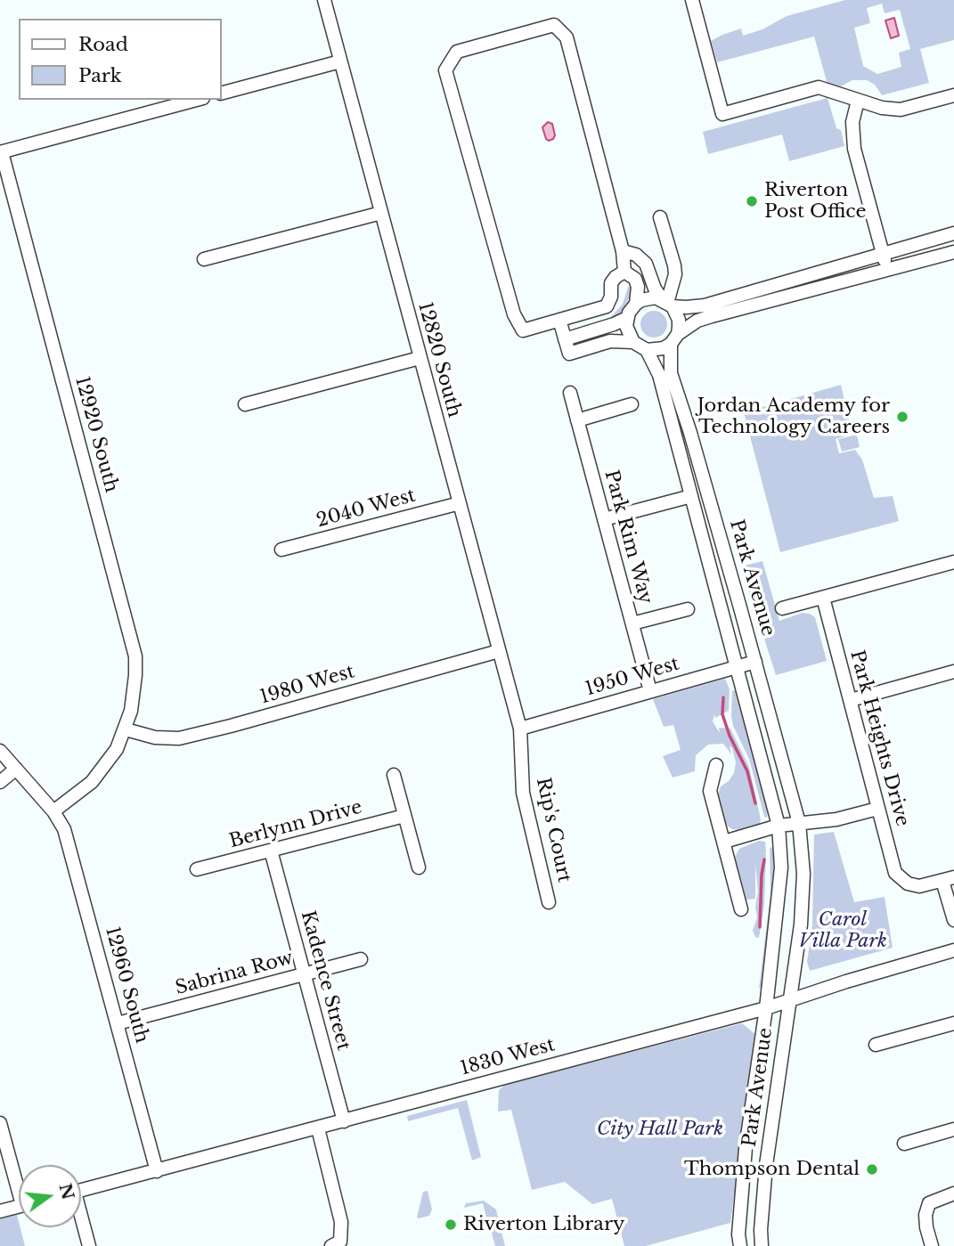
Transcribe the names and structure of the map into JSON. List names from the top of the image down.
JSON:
{
  "streets": {
    "street": [
      "12820 South",
      "12920 South",
      "2040 West",
      "Park Rim Way",
      "Park Avenue",
      "1950 West",
      "1980 West",
      "Park Heights Drive",
      "Berlynn Drive",
      "Rip's Court",
      "Sabrina Row",
      "Kadence Street",
      "12960 South",
      "1830 West"
    ]
  },
  "crossings": [
    ["12820 South", "2040 West"],
    ["12820 South", "1950 West"],
    ["12820 South", "1980 West"],
    ["12820 South", "Rip's Court"],
    ["12920 South", "1980 West"],
    ["12920 South", "12960 South"],
    ["Park Rim Way", "1950 West"],
    ["Park Avenue", "1950 West"],
    ["Park Avenue", "1830 West"],
    ["1950 West", "Rip's Court"],
    ["Berlynn Drive", "Kadence Street"],
    ["Sabrina Row", "Kadence Street"],
    ["Sabrina Row", "12960 South"],
    ["Kadence Street", "1830 West"],
    ["12960 South", "1830 West"]
  ],
  "parks": ["Carol Villa Park", "City Hall Park"],
  "places": [
    "Riverton Post Office",
    "Jordan Academy for Technology Careers",
    "Thompson Dental",
    "Riverton Library"
  ],
  "legend": ["Road", "Park"],
  "north": "right"
}
